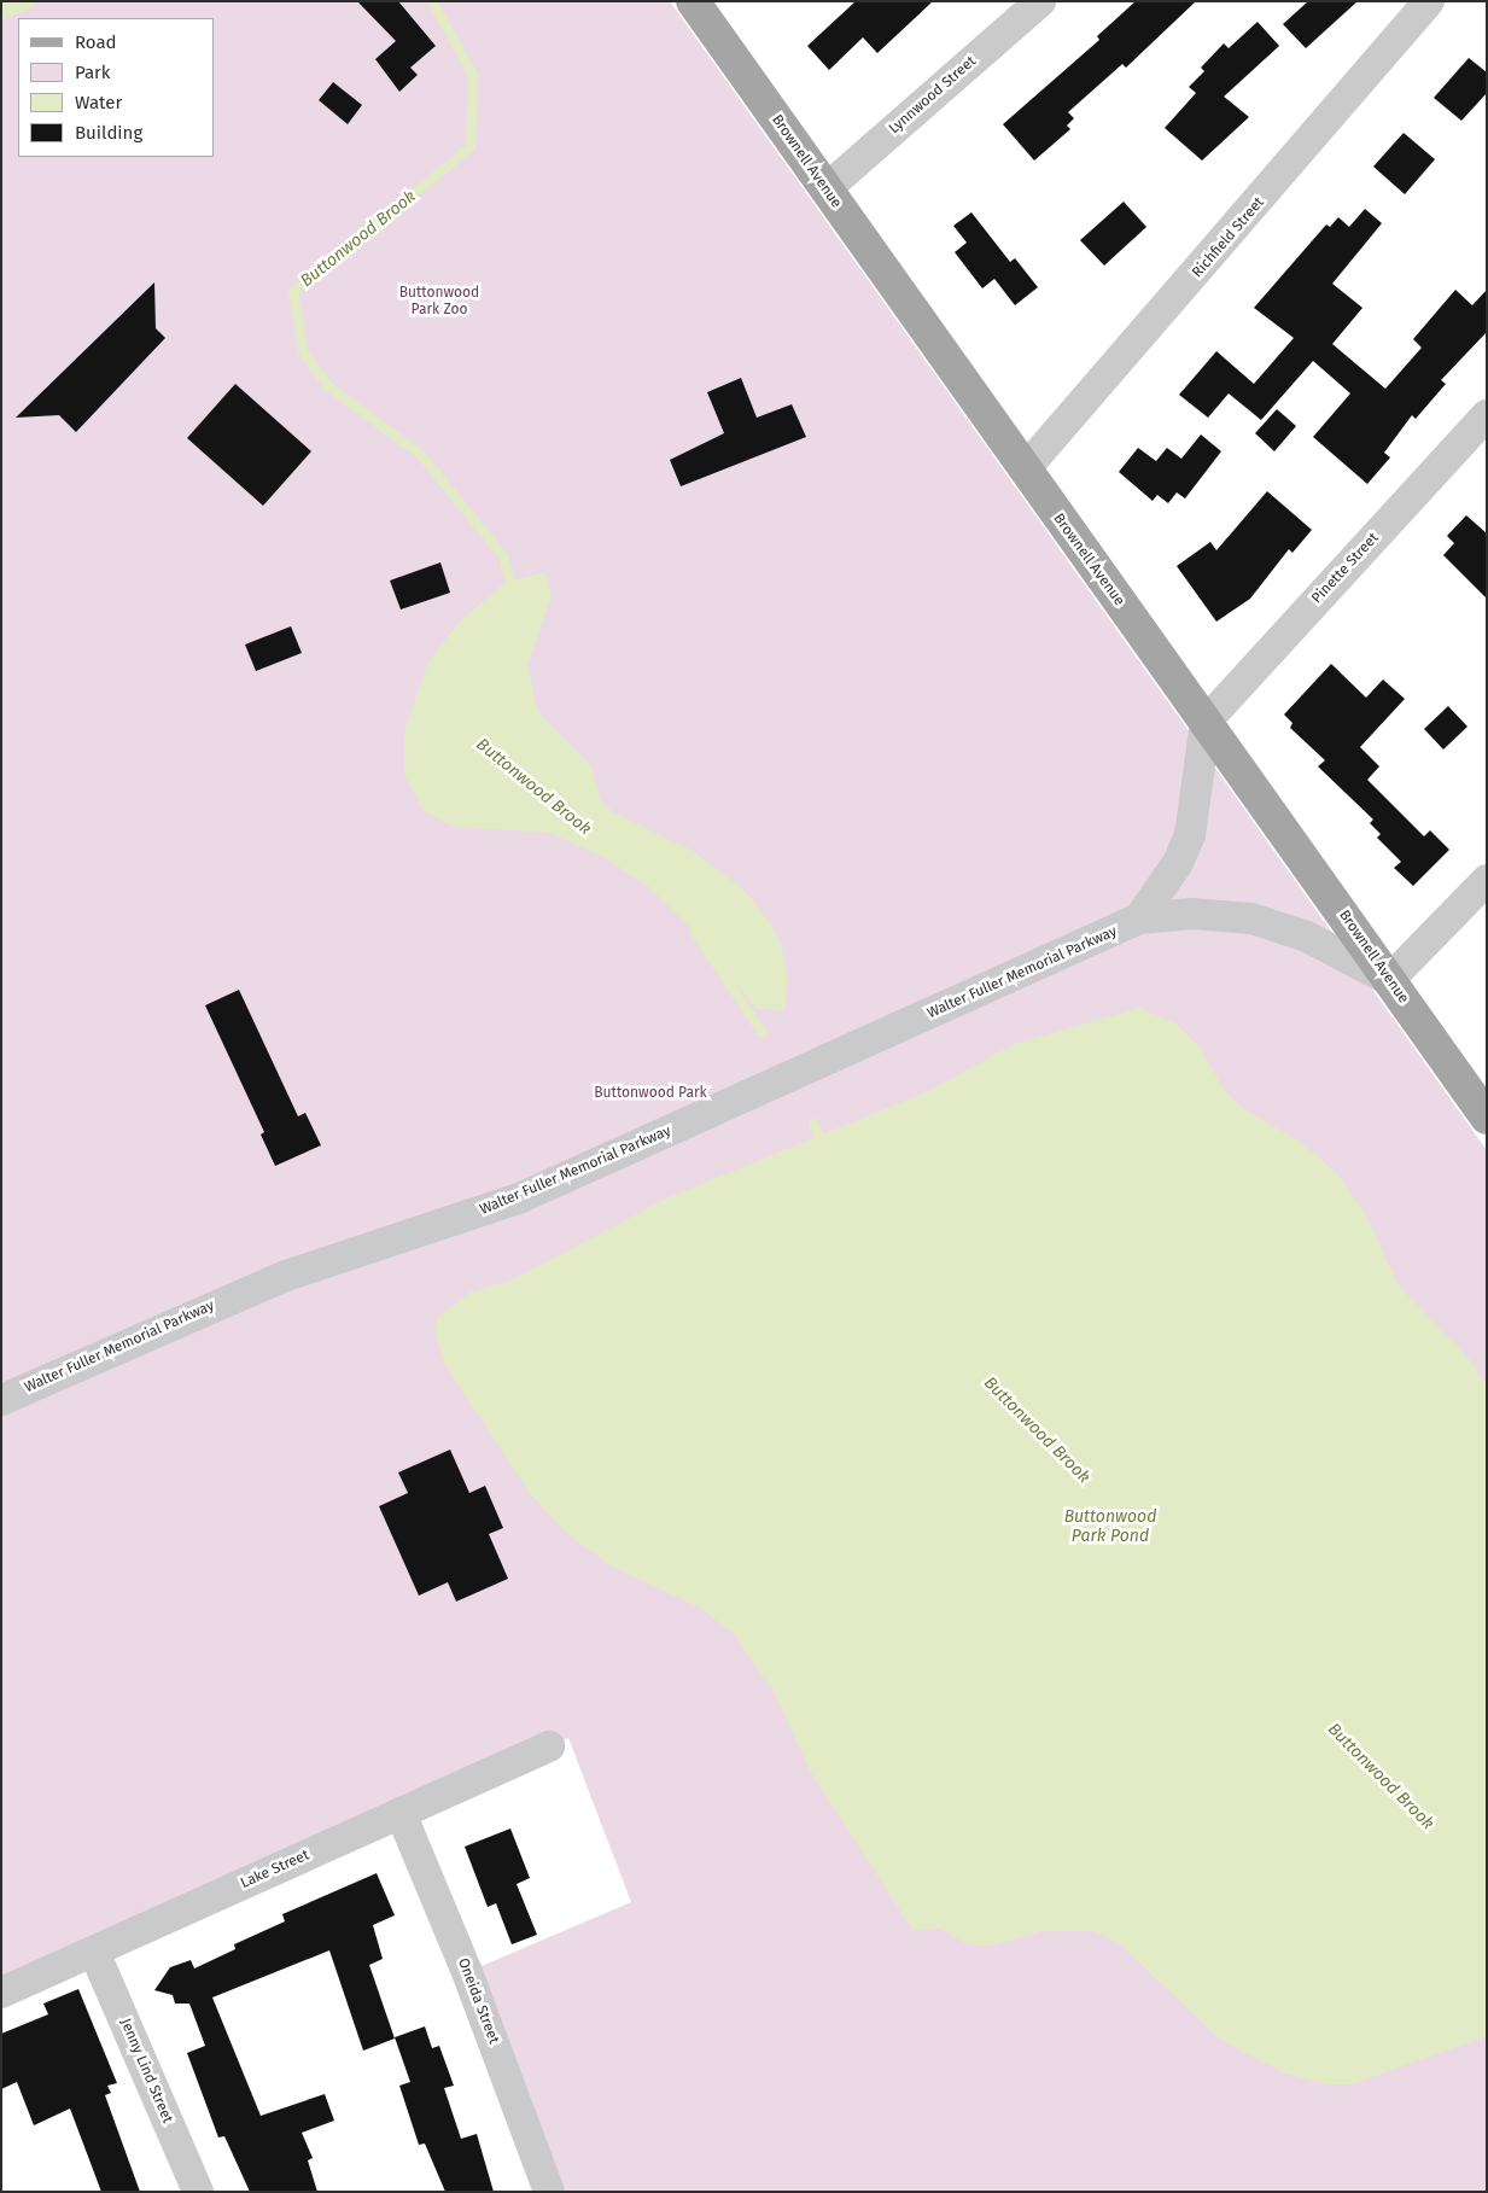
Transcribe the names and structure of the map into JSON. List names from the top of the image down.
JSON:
{
  "streets": {
    "main road": ["Brownell Avenue"],
    "street": [
      "Lynnwood Street",
      "Richfield Street",
      "Pinette Street",
      "Walter Fuller Memorial Parkway",
      "Lake Street",
      "Oneida Street",
      "Jenny Lind Street"
    ]
  },
  "crossings": [
    ["Lynnwood Street", "Brownell Avenue"],
    ["Brownell Avenue", "Richfield Street"],
    ["Brownell Avenue", "Pinette Street"],
    ["Brownell Avenue", "Walter Fuller Memorial Parkway"],
    ["Lake Street", "Oneida Street"],
    ["Lake Street", "Jenny Lind Street"]
  ],
  "water": ["Buttonwood Brook", "Buttonwood Park Pond"],
  "parks": ["Buttonwood Park Zoo", "Buttonwood Park"],
  "legend": [
    "Road",
    "Park",
    "Water",
    "Building"
  ]
}
